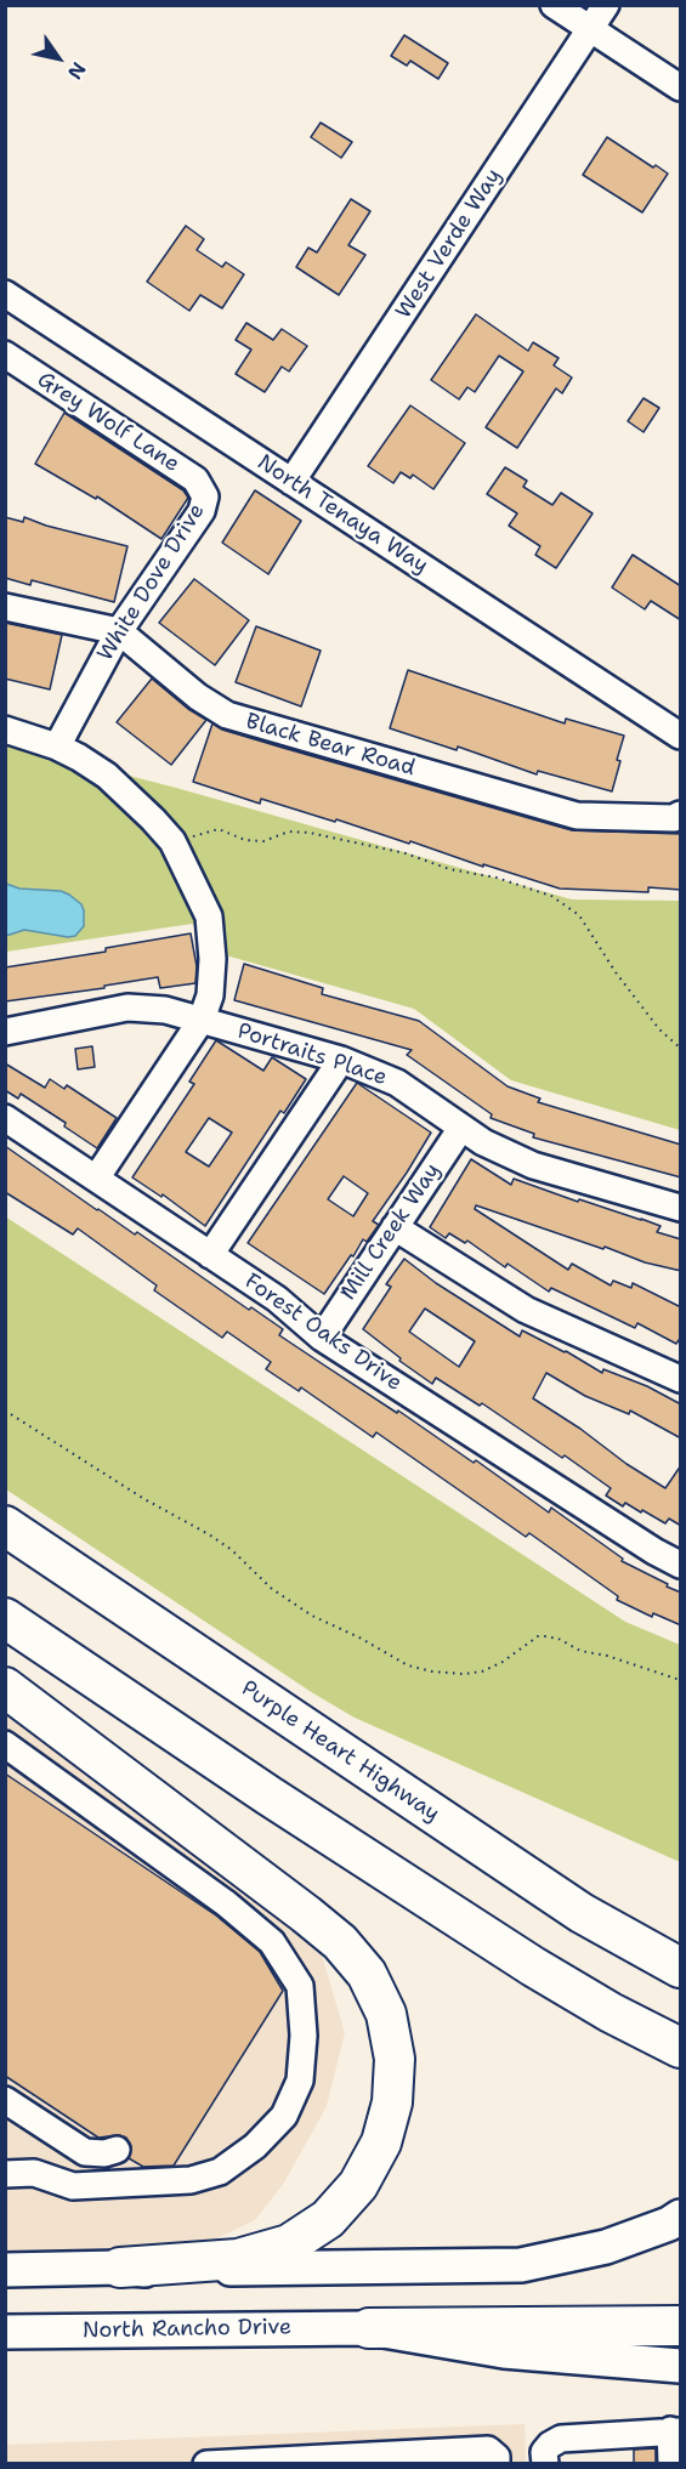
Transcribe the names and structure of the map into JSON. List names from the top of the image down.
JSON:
{
  "streets": {
    "highway": ["Purple Heart Highway"],
    "main road": ["North Rancho Drive"],
    "street": [
      "West Verde Way",
      "Grey Wolf Lane",
      "North Tenaya Way",
      "White Dove Drive",
      "Black Bear Road",
      "Portraits Place",
      "Mill Creek Way",
      "Forest Oaks Drive"
    ]
  },
  "crossings": [
    ["West Verde Way", "North Tenaya Way"],
    ["Grey Wolf Lane", "White Dove Drive"],
    ["White Dove Drive", "Black Bear Road"],
    ["Portraits Place", "Mill Creek Way"],
    ["Mill Creek Way", "Forest Oaks Drive"]
  ],
  "north": "bottom right"
}
